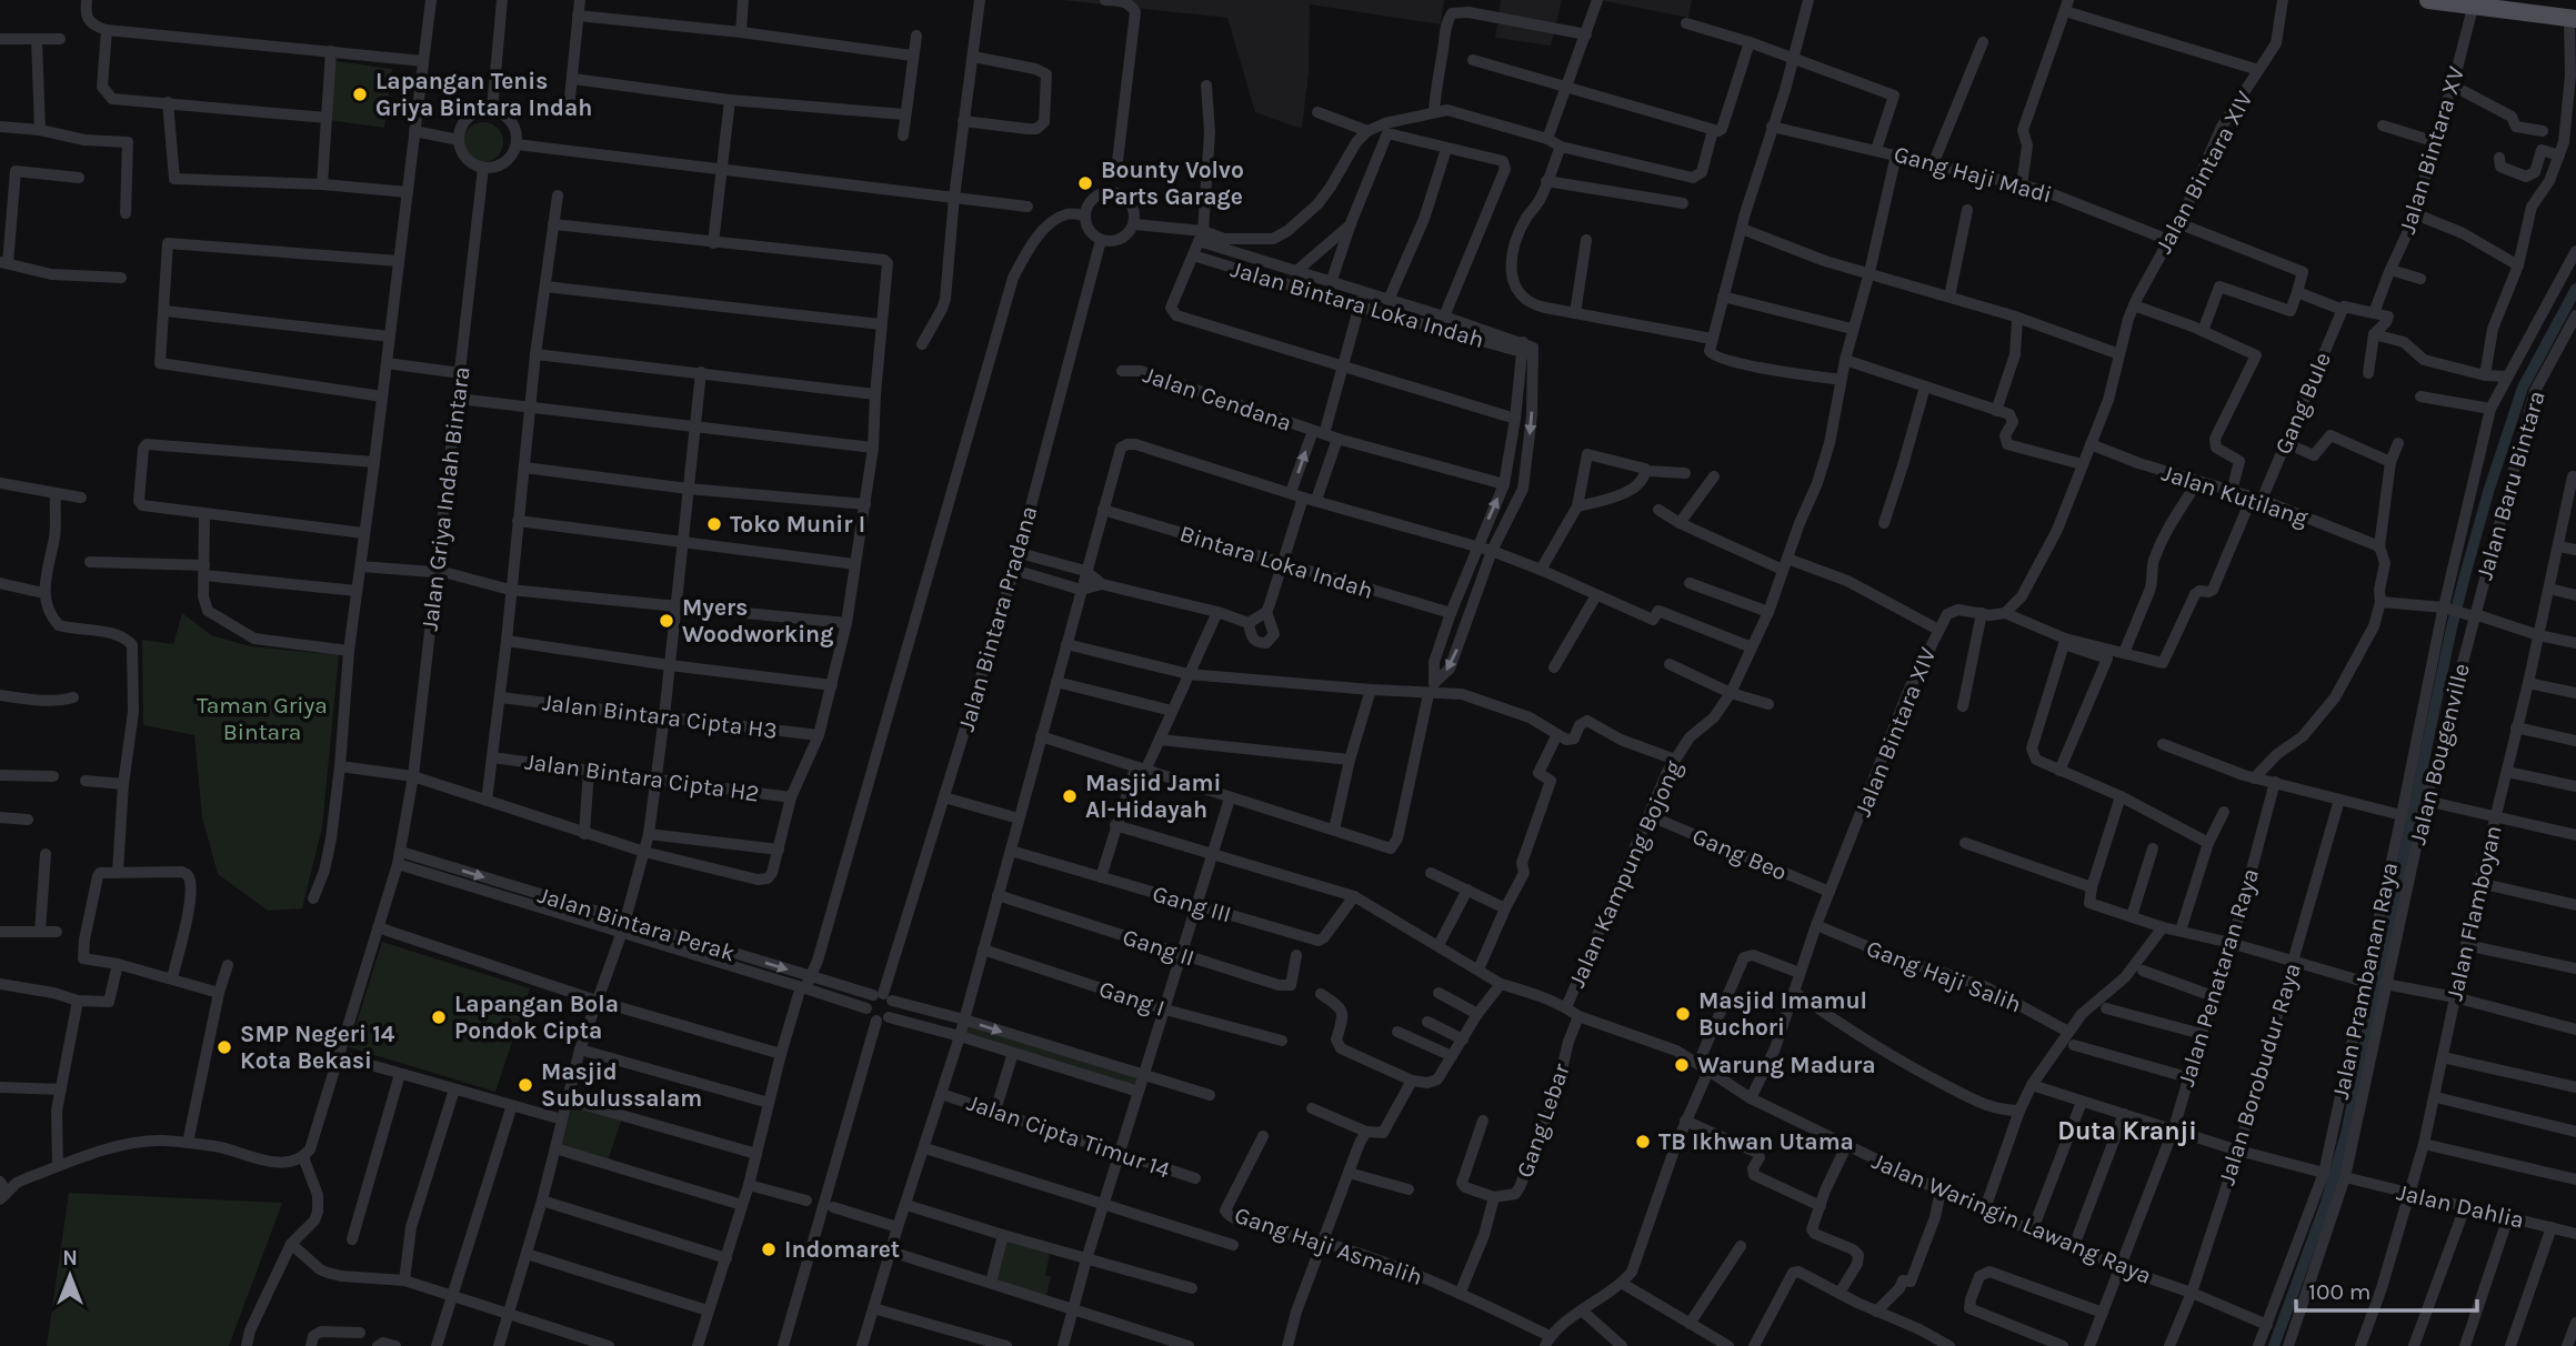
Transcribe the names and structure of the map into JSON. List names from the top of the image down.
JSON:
{
  "streets": {
    "street": [
      "Jalan Bintara XV",
      "Jalan Bintara XIV",
      "Gang Haji Madi",
      "Jalan Bintara Loka Indah",
      "Jalan Cendana",
      "Gang Bule",
      "Jalan Baru Bintara",
      "Jalan Kutilang",
      "Jalan Griya Indah Bintara",
      "Bintara Loka Indah",
      "Jalan Bintara Pradana",
      "Jalan Bintara Cipta H3",
      "Jalan Bougenville",
      "Jalan Bintara Cipta H2",
      "Gang Beo",
      "Jalan Kampung Bojong",
      "Gang III",
      "Jalan Flamboyan",
      "Jalan Bintara Perak",
      "Gang II",
      "Gang Haji Salih",
      "Jalan Penataran Raya",
      "Jalan Prambanan Raya",
      "Gang I",
      "Jalan Borobudur Raya",
      "Gang Lebar",
      "Jalan Cipta Timur 14",
      "Jalan Dahlia",
      "Jalan Waringin Lawang Raya",
      "Gang Haji Asmalih"
    ]
  },
  "crossings": [
    ["Jalan Bintara XIV", "Gang Haji Madi"],
    ["Jalan Bintara XIV", "Jalan Kutilang"],
    ["Jalan Bintara XIV", "Gang Beo"],
    ["Jalan Bintara XIV", "Gang Haji Salih"],
    ["Jalan Bintara XIV", "Jalan Waringin Lawang Raya"],
    ["Gang Haji Madi", "Jalan Kampung Bojong"],
    ["Gang Bule", "Jalan Kutilang"],
    ["Jalan Baru Bintara", "Jalan Bougenville"],
    ["Jalan Griya Indah Bintara", "Jalan Bintara Perak"],
    ["Jalan Bintara Pradana", "Jalan Bintara Perak"],
    ["Jalan Bougenville", "Jalan Dahlia"],
    ["Gang Beo", "Jalan Kampung Bojong"],
    ["Jalan Flamboyan", "Jalan Dahlia"],
    ["Jalan Penataran Raya", "Jalan Waringin Lawang Raya"],
    ["Jalan Prambanan Raya", "Jalan Waringin Lawang Raya"],
    ["Jalan Borobudur Raya", "Jalan Waringin Lawang Raya"],
    ["Gang Lebar", "Gang Haji Asmalih"]
  ],
  "districts": ["Duta Kranji"],
  "parks": ["Taman Griya Bintara"],
  "places": [
    "Lapangan Tenis Griya Bintara Indah",
    "Bounty Volvo Parts Garage",
    "Toko Munir I",
    "Myers Woodworking",
    "Masjid Jami Al-Hidayah",
    "Masjid Imamul Buchori",
    "Lapangan Bola Pondok Cipta",
    "SMP Negeri 14 Kota Bekasi",
    "Warung Madura",
    "Masjid Subulussalam",
    "TB Ikhwan Utama",
    "Indomaret"
  ],
  "scale_bar": "100 m",
  "north": "top"
}
